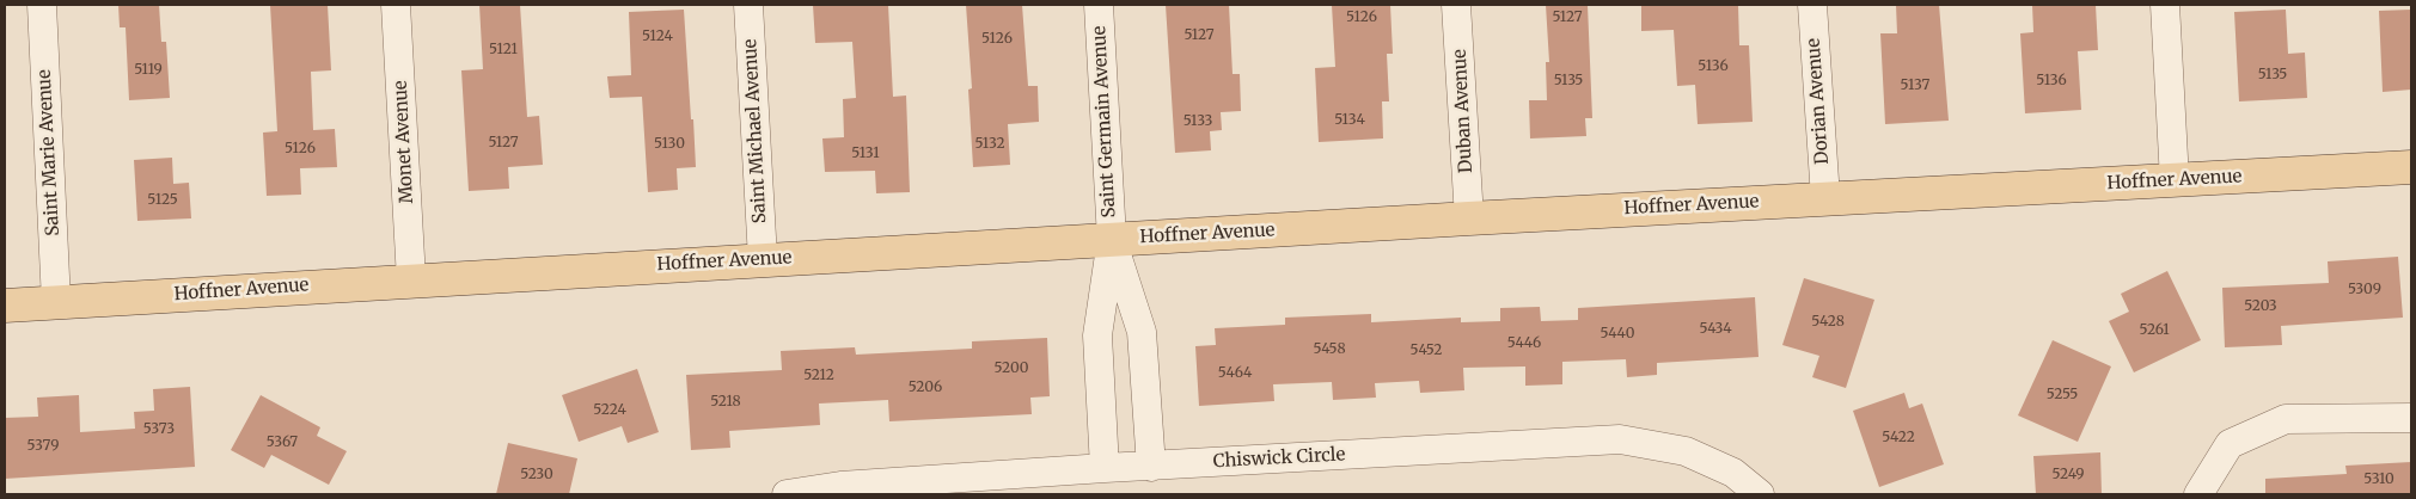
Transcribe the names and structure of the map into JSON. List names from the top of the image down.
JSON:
{
  "streets": {
    "main road": ["Hoffner Avenue"],
    "street": [
      "Dorian Avenue",
      "Duban Avenue",
      "Saint Germain Avenue",
      "Saint Michael Avenue",
      "Monet Avenue",
      "Saint Marie Avenue",
      "Chiswick Circle"
    ]
  },
  "crossings": [
    ["Dorian Avenue", "Hoffner Avenue"],
    ["Duban Avenue", "Hoffner Avenue"],
    ["Saint Germain Avenue", "Hoffner Avenue"],
    ["Saint Michael Avenue", "Hoffner Avenue"],
    ["Monet Avenue", "Hoffner Avenue"],
    ["Saint Marie Avenue", "Hoffner Avenue"]
  ],
  "house_numbers": [
    "5126",
    "5127",
    "5127",
    "5124",
    "5126",
    "5121",
    "5136",
    "5119",
    "5135",
    "5135",
    "5136",
    "5137",
    "5134",
    "5133",
    "5127",
    "5130",
    "5132",
    "5126",
    "5131",
    "5125",
    "5309",
    "5203",
    "5428",
    "5434",
    "5261",
    "5440",
    "5446",
    "5458",
    "5452",
    "5200",
    "5464",
    "5212",
    "5206",
    "5255",
    "5218",
    "5224",
    "5373",
    "5422",
    "5367",
    "5379",
    "5230",
    "5249",
    "5310"
  ]
}
